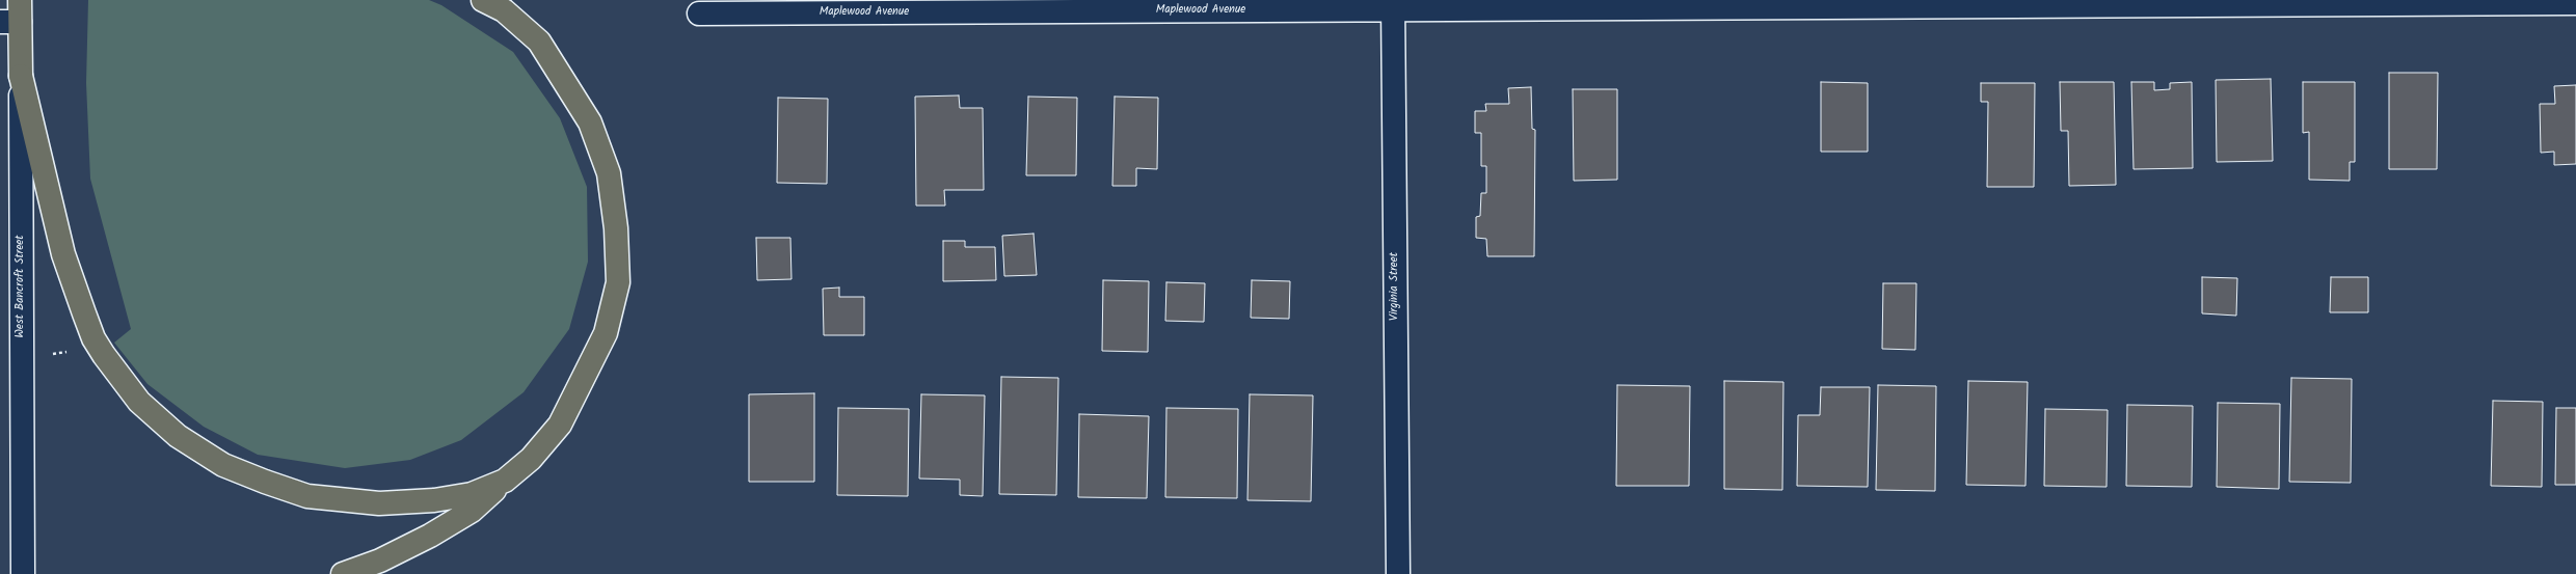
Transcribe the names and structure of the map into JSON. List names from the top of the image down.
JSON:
{
  "streets": {
    "main road": ["West Bancroft Street"],
    "street": ["Maplewood Avenue", "Virginia Street"]
  },
  "crossings": [
    ["Maplewood Avenue", "Virginia Street"]
  ]
}
